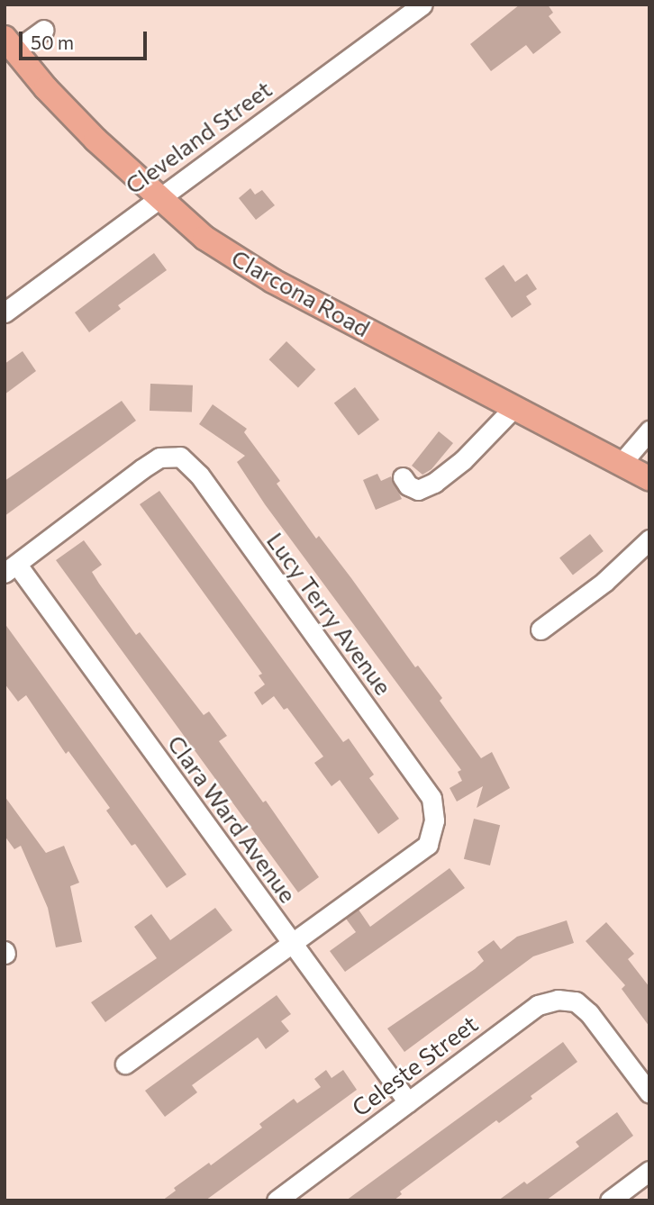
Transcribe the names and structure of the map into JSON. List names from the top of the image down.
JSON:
{
  "streets": {
    "main road": ["Clarcona Road"],
    "street": [
      "Cleveland Street",
      "Lucy Terry Avenue",
      "Clara Ward Avenue",
      "Celeste Street"
    ]
  },
  "crossings": [
    ["Cleveland Street", "Clarcona Road"],
    ["Lucy Terry Avenue", "Clara Ward Avenue"],
    ["Clara Ward Avenue", "Celeste Street"]
  ],
  "scale_bar": "50 m"
}
